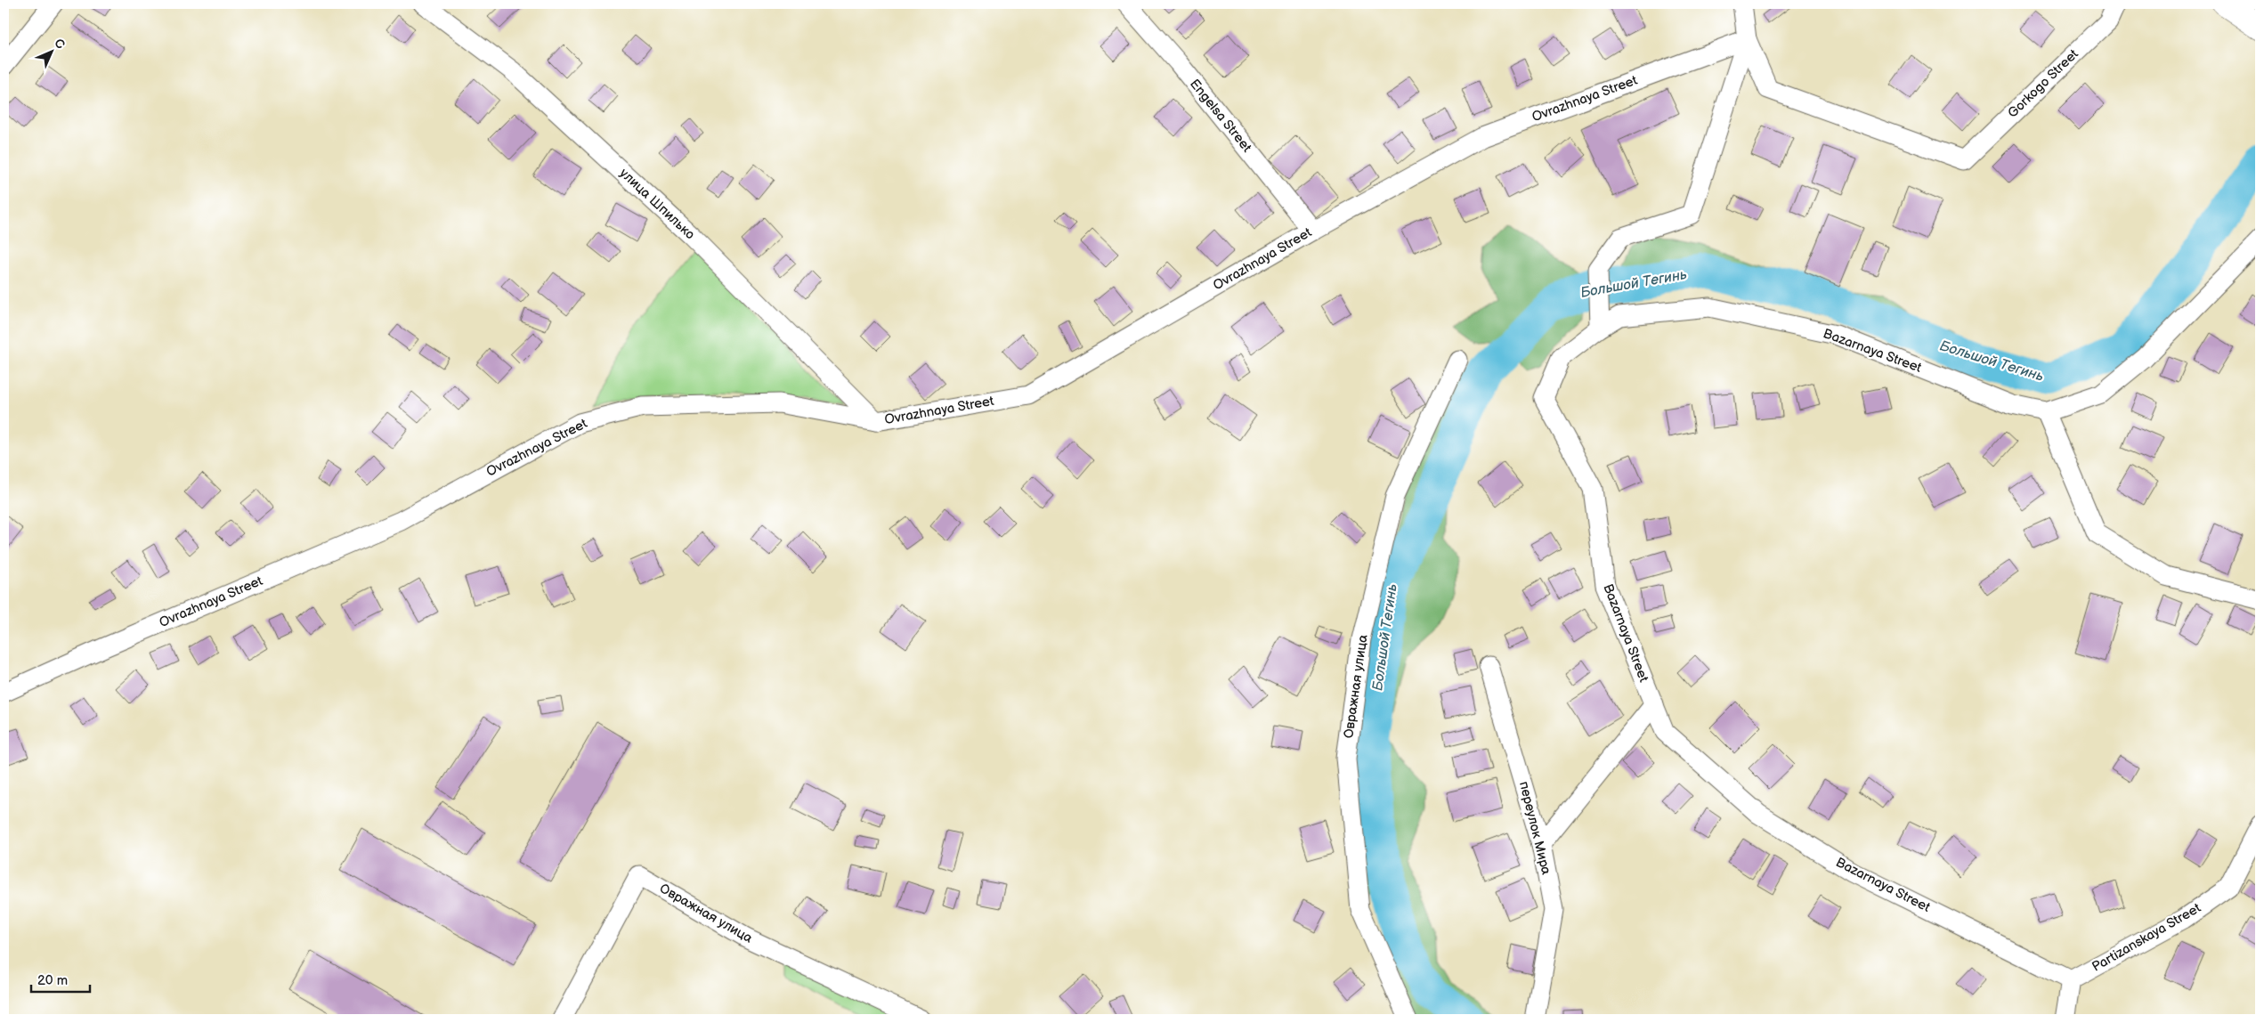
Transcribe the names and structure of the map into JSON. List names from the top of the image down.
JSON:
{
  "streets": {
    "street": [
      "Gorkogo Street",
      "Ovrazhnaya Street",
      "Engelsa Street",
      "улица Шпилько",
      "Bazarnaya Street",
      "Овражная улица",
      "переулок Мира",
      "Partizanskaya Street"
    ]
  },
  "crossings": [
    ["Gorkogo Street", "Ovrazhnaya Street"],
    ["Ovrazhnaya Street", "Engelsa Street"],
    ["Ovrazhnaya Street", "улица Шпилько"],
    ["Bazarnaya Street", "Partizanskaya Street"]
  ],
  "water": ["Большой Тегинь"],
  "scale_bar": "20 m",
  "north": "top right"
}
